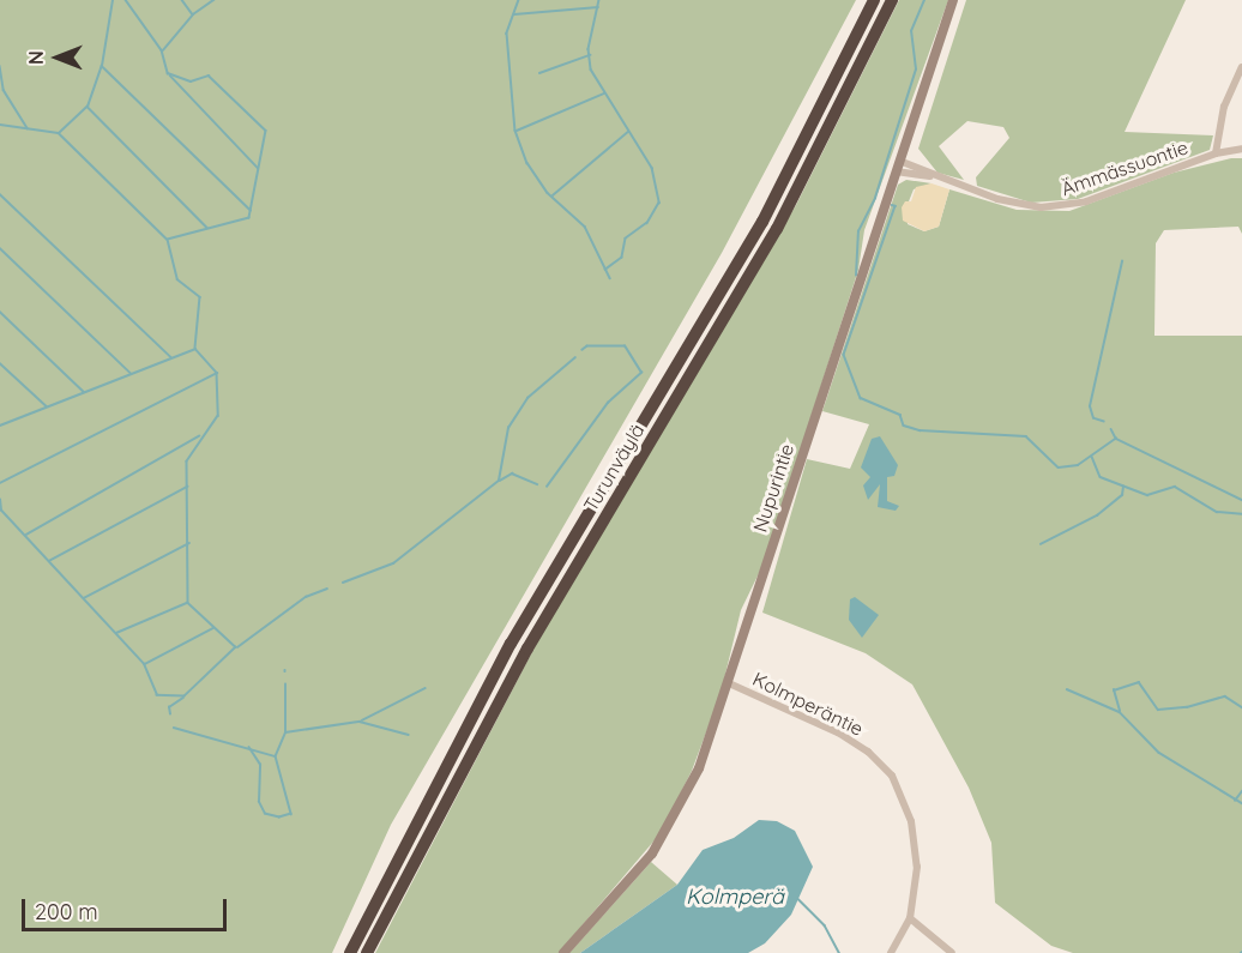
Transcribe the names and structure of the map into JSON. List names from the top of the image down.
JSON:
{
  "streets": {
    "highway": ["Turunväylä"],
    "main road": ["Nupurintie"],
    "street": ["Ämmässuontie", "Kolmperäntie"]
  },
  "crossings": [
    ["Ämmässuontie", "Nupurintie"],
    ["Nupurintie", "Kolmperäntie"]
  ],
  "water": ["Kolmperä"],
  "scale_bar": "200 m",
  "north": "left"
}
